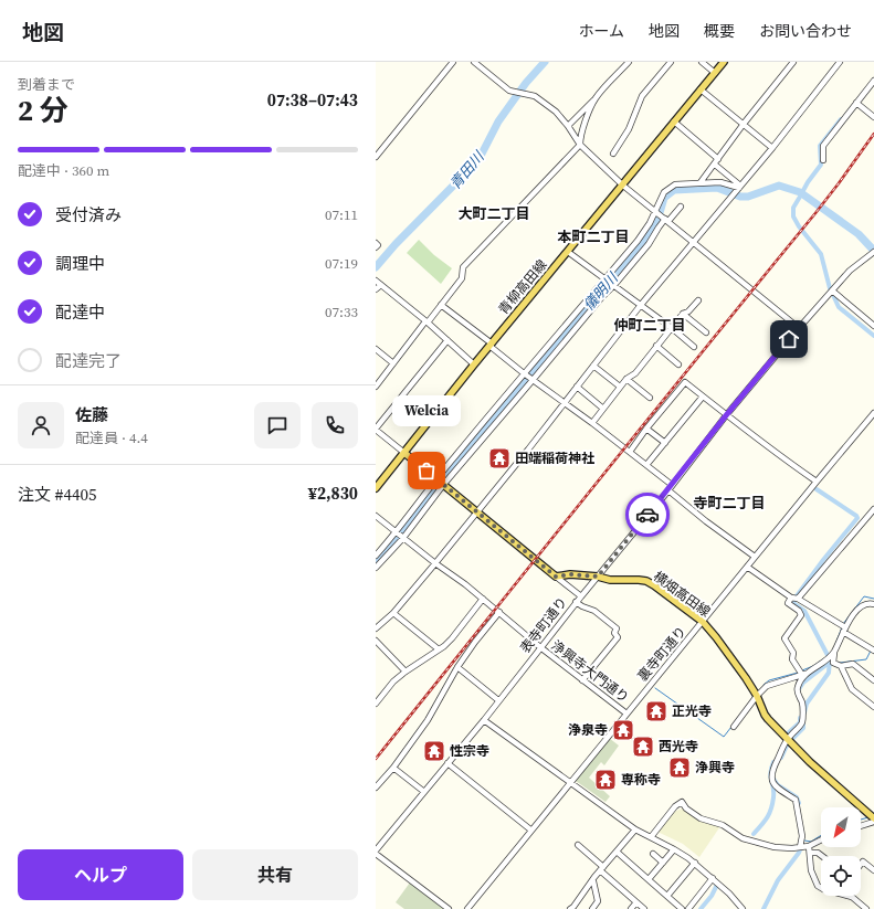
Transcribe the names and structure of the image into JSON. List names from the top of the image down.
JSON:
{
  "streets": {
    "main road": ["青柳高田線", "横畑高田線"],
    "street": ["表寺町通り", "裏寺町通り", "浄興寺大門通り"]
  },
  "crossings": [
    ["横畑高田線", "表寺町通り"],
    ["横畑高田線", "裏寺町通り"],
    ["表寺町通り", "浄興寺大門通り"],
    ["裏寺町通り", "浄興寺大門通り"]
  ],
  "districts": [
    "大町二丁目",
    "本町二丁目",
    "仲町二丁目",
    "寺町二丁目"
  ],
  "water": ["青田川", "儀明川"],
  "places": {
    "temple": [
      "田端稲荷神社",
      "正光寺",
      "浄泉寺",
      "西光寺",
      "性宗寺",
      "浄興寺",
      "専称寺"
    ],
    "other": ["Welcia"]
  },
  "north": "bottom left",
  "page": {
    "header": "地図",
    "nav": [
      "ホーム",
      "地図",
      "概要",
      "お問い合わせ"
    ],
    "heading": ["2 分", "到着まで", "07:38–07:43"],
    "panel": [
      "佐藤",
      "配達員 · 4.4",
      "注文 #4405",
      "¥2,830"
    ],
    "bar": "配達中 · 360 m",
    "list": [
      ["受付済み", "07:11"],
      ["調理中", "07:19"],
      ["配達中", "07:33"],
      "配達完了"
    ],
    "bubble": "Welcia",
    "buttons": ["ヘルプ", "共有"]
  }
}
